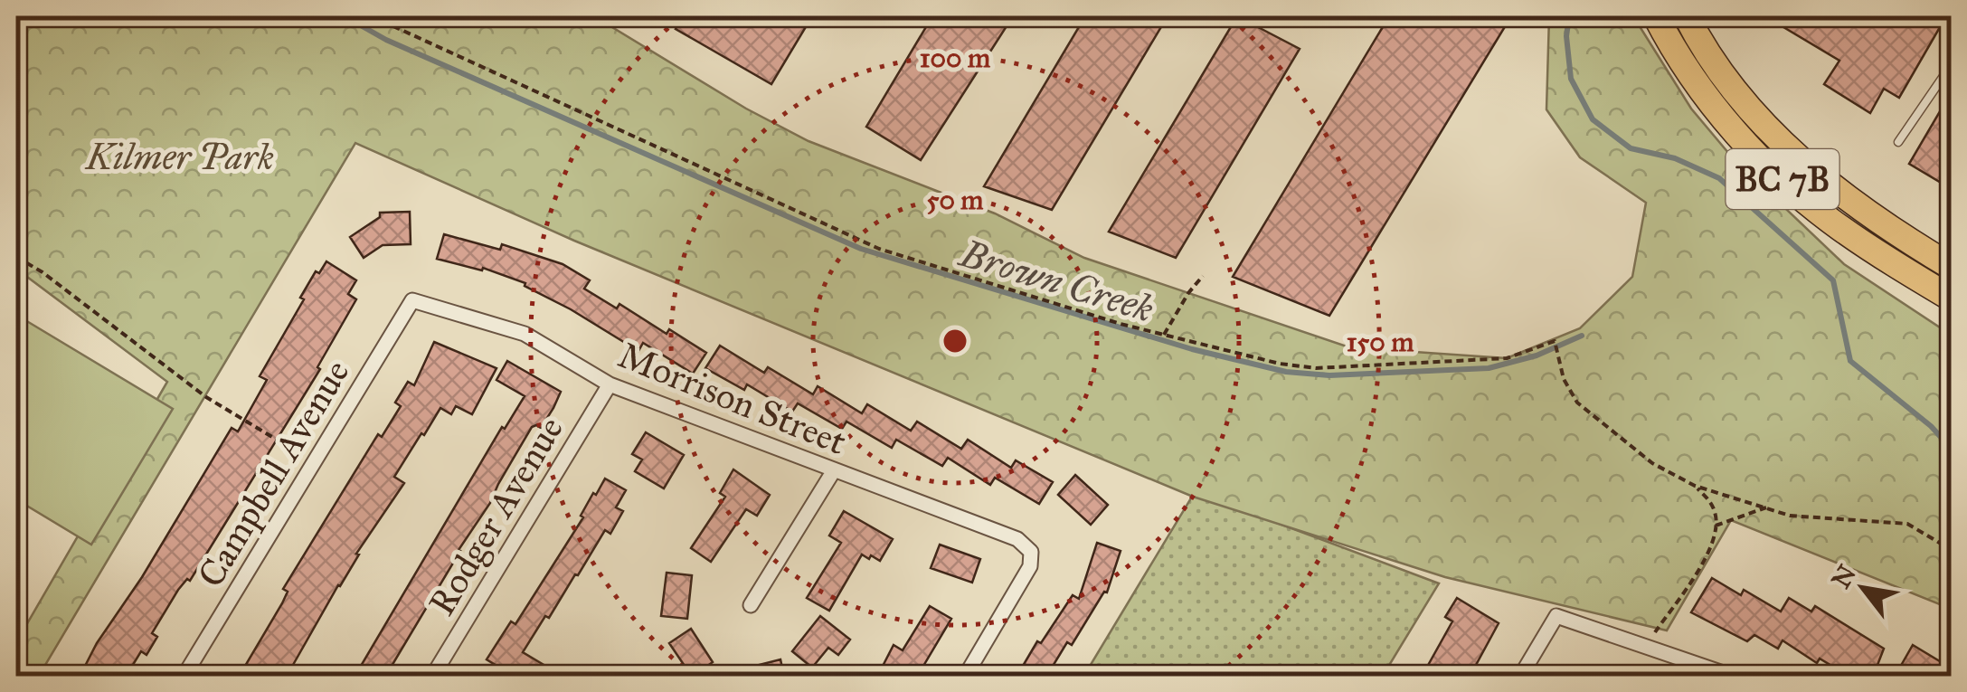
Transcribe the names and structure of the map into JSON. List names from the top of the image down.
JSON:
{
  "streets": {
    "highway": ["BC 7B"],
    "street": ["Morrison Street", "Campbell Avenue", "Rodger Avenue"]
  },
  "crossings": [
    ["Morrison Street", "Campbell Avenue"],
    ["Morrison Street", "Rodger Avenue"]
  ],
  "water": ["Brown Creek"],
  "parks": ["Kilmer Park"],
  "north": "top left",
  "rings": ["100 m", "50 m", "150 m"]
}
